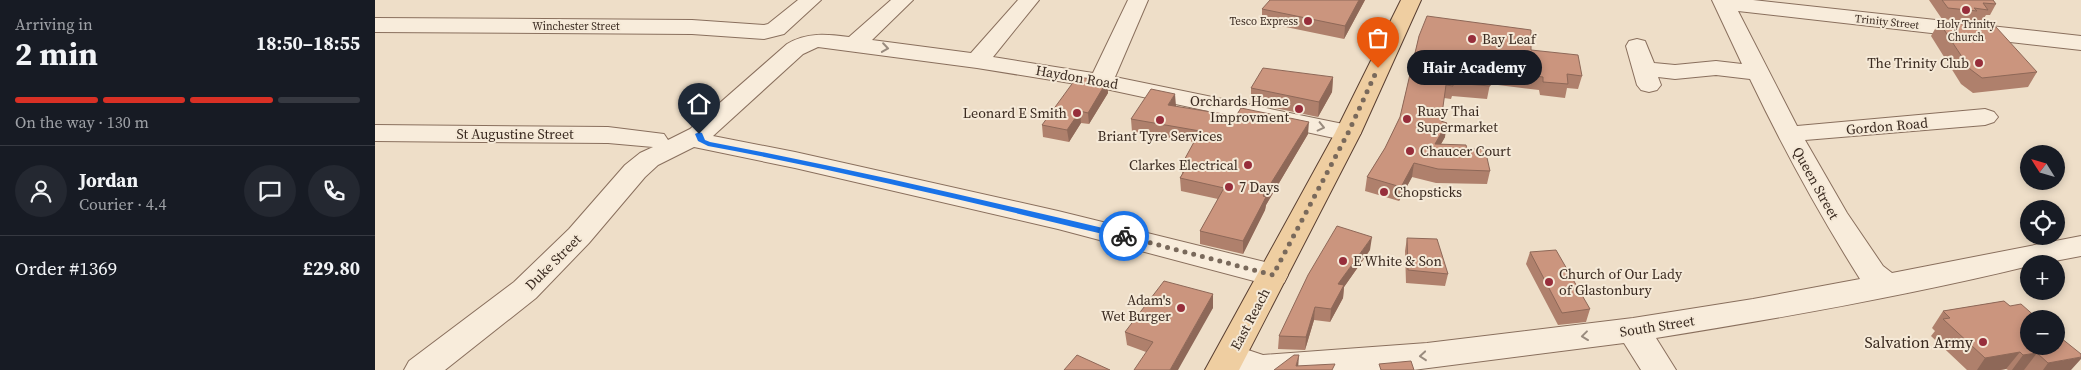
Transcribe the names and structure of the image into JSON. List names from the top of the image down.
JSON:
{
  "streets": {
    "main road": ["East Reach"],
    "street": [
      "Trinity Street",
      "Winchester Street",
      "Haydon Road",
      "Gordon Road",
      "St Augustine Street",
      "Queen Street",
      "Duke Street",
      "South Street"
    ]
  },
  "crossings": [
    ["Trinity Street", "Queen Street"],
    ["Haydon Road", "Duke Street"],
    ["Haydon Road", "East Reach"],
    ["Gordon Road", "Queen Street"],
    ["St Augustine Street", "Duke Street"],
    ["Queen Street", "South Street"],
    ["East Reach", "South Street"]
  ],
  "one_way": ["South Street"],
  "places": [
    "Holy Trinity Church",
    "Tesco Express",
    "Bay Leaf",
    "The Trinity Club",
    "Hair Academy",
    "Orchards Home Improvment",
    "Leonard E Smith",
    "Ruay Thai Supermarket",
    "Briant Tyre Services",
    "Chaucer Court",
    "Clarkes Electrical",
    "7 Days",
    "Chopsticks",
    "E White & Son",
    "Church of Our Lady of Glastonbury",
    "Adam's Wet Burger",
    "Salvation Army"
  ],
  "north": "top left",
  "page": {
    "heading": ["2 min", "Arriving in", "18:50–18:55"],
    "panel": [
      "Jordan",
      "Courier · 4.4",
      "Order #1369",
      "£29.80"
    ],
    "bubble": "Hair Academy",
    "bar": "On the way · 130 m",
    "map_buttons": ["+", "−"]
  }
}
